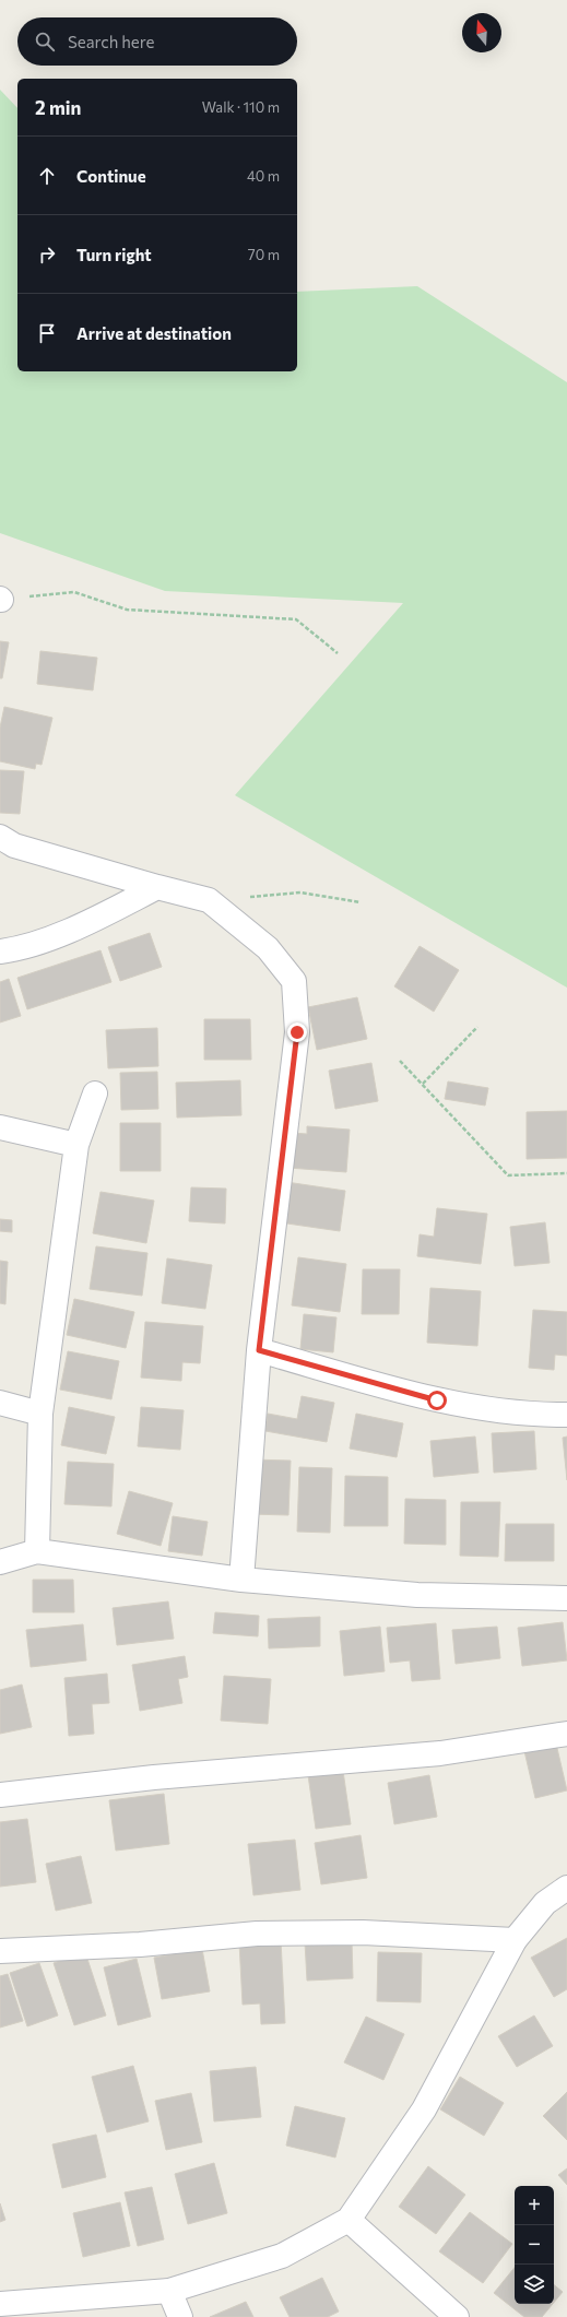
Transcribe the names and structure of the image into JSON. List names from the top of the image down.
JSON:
{
  "north": "top",
  "page": {
    "search": "Search here",
    "heading": ["2 min", "Walk · 110 m"],
    "list": [
      ["Continue", "40 m"],
      ["Turn right", "70 m"],
      "Arrive at destination"
    ],
    "map_buttons": ["+", "−"]
  }
}
